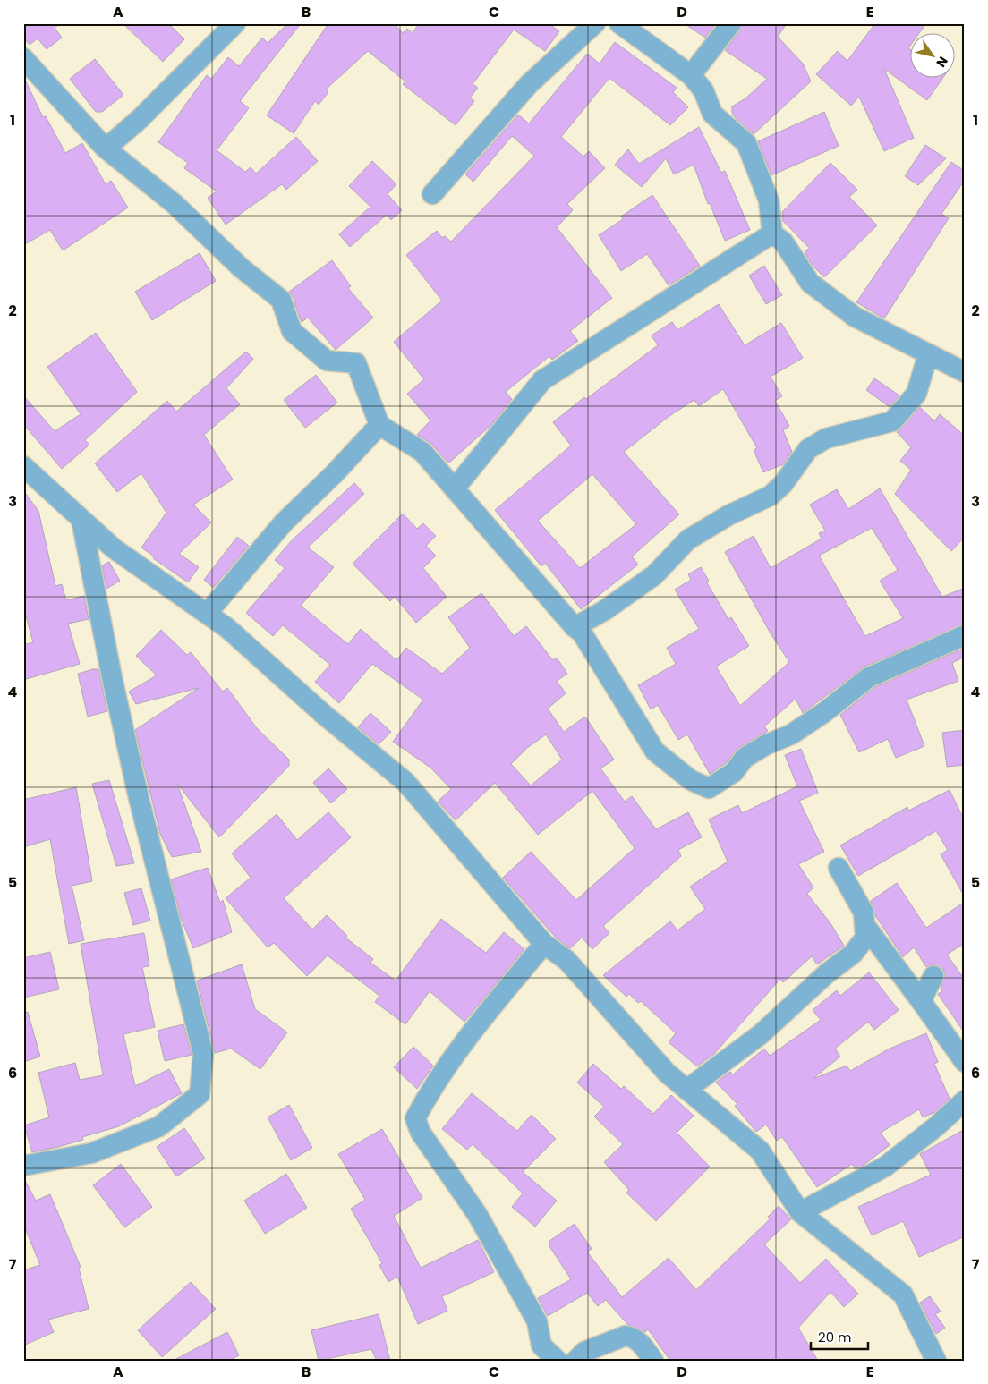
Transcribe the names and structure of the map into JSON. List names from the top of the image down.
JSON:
{
  "scale_bar": "20 m",
  "north": "bottom right",
  "grid": {
    "columns": [
      "A",
      "B",
      "C",
      "D",
      "E"
    ],
    "rows": [
      "1",
      "2",
      "3",
      "4",
      "5",
      "6",
      "7"
    ]
  }
}
